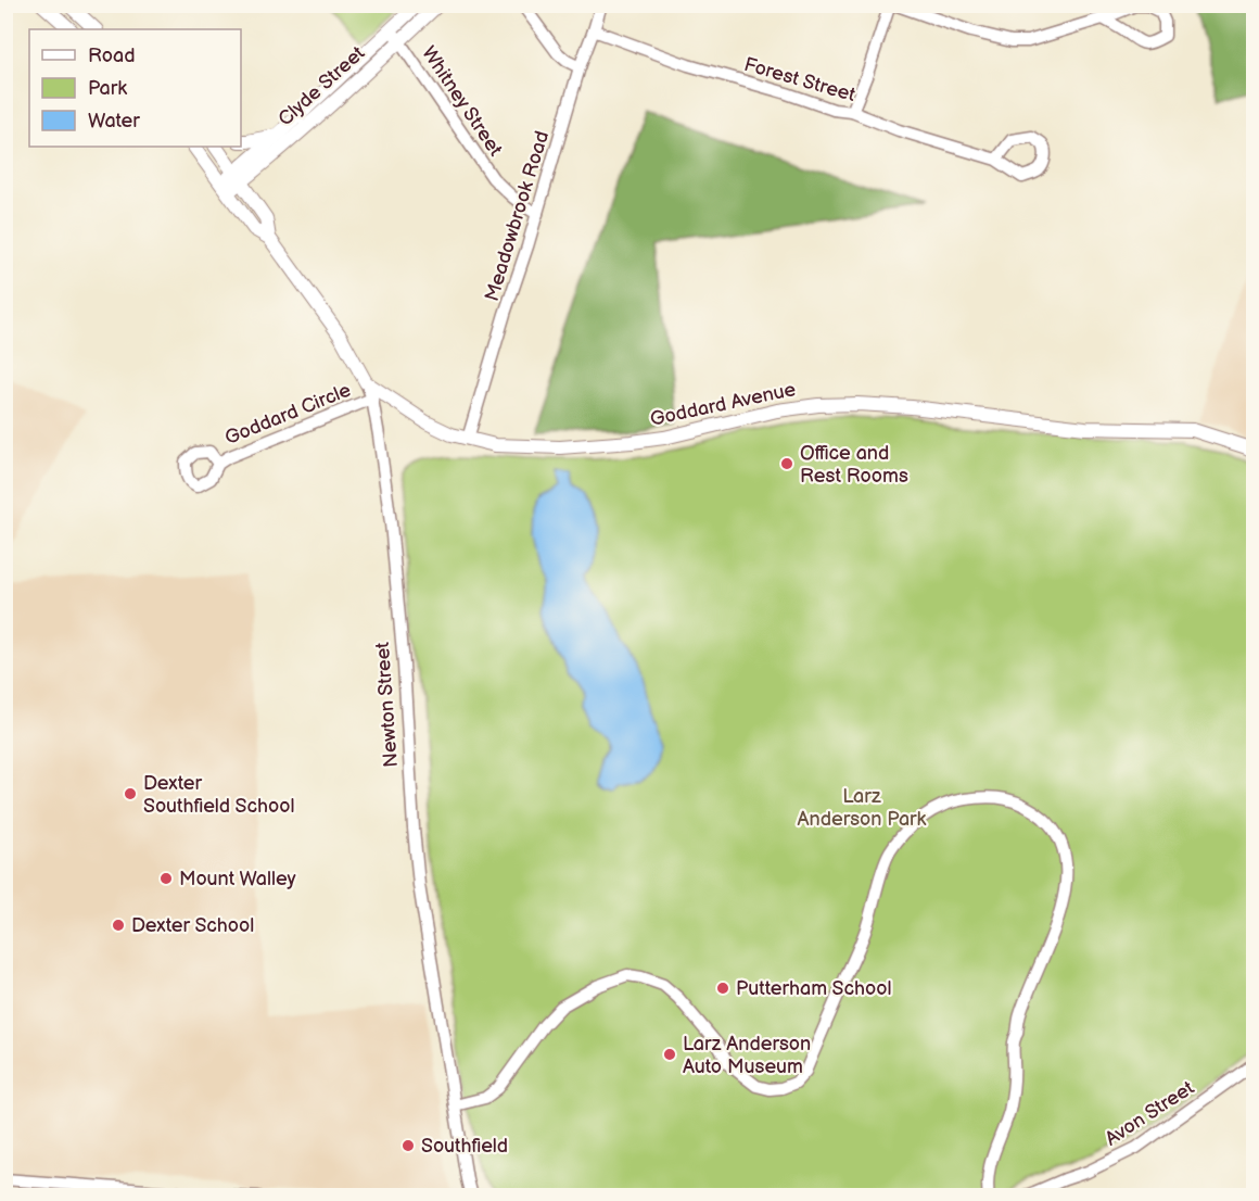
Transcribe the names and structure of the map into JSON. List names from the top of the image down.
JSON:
{
  "streets": {
    "main road": ["Clyde Street", "Goddard Avenue", "Newton Street"],
    "street": [
      "Forest Street",
      "Whitney Street",
      "Meadowbrook Road",
      "Goddard Circle",
      "Avon Street"
    ]
  },
  "crossings": [
    ["Forest Street", "Meadowbrook Road"],
    ["Clyde Street", "Whitney Street"],
    ["Clyde Street", "Newton Street"],
    ["Whitney Street", "Meadowbrook Road"],
    ["Meadowbrook Road", "Goddard Avenue"],
    ["Goddard Avenue", "Newton Street"],
    ["Goddard Circle", "Newton Street"]
  ],
  "parks": ["Larz Anderson Park"],
  "places": [
    "Office and Rest Rooms",
    "Dexter Southfield School",
    "Mount Walley",
    "Dexter School",
    "Putterham School",
    "Larz Anderson Auto Museum",
    "Southfield"
  ],
  "legend": ["Road", "Park", "Water"]
}
